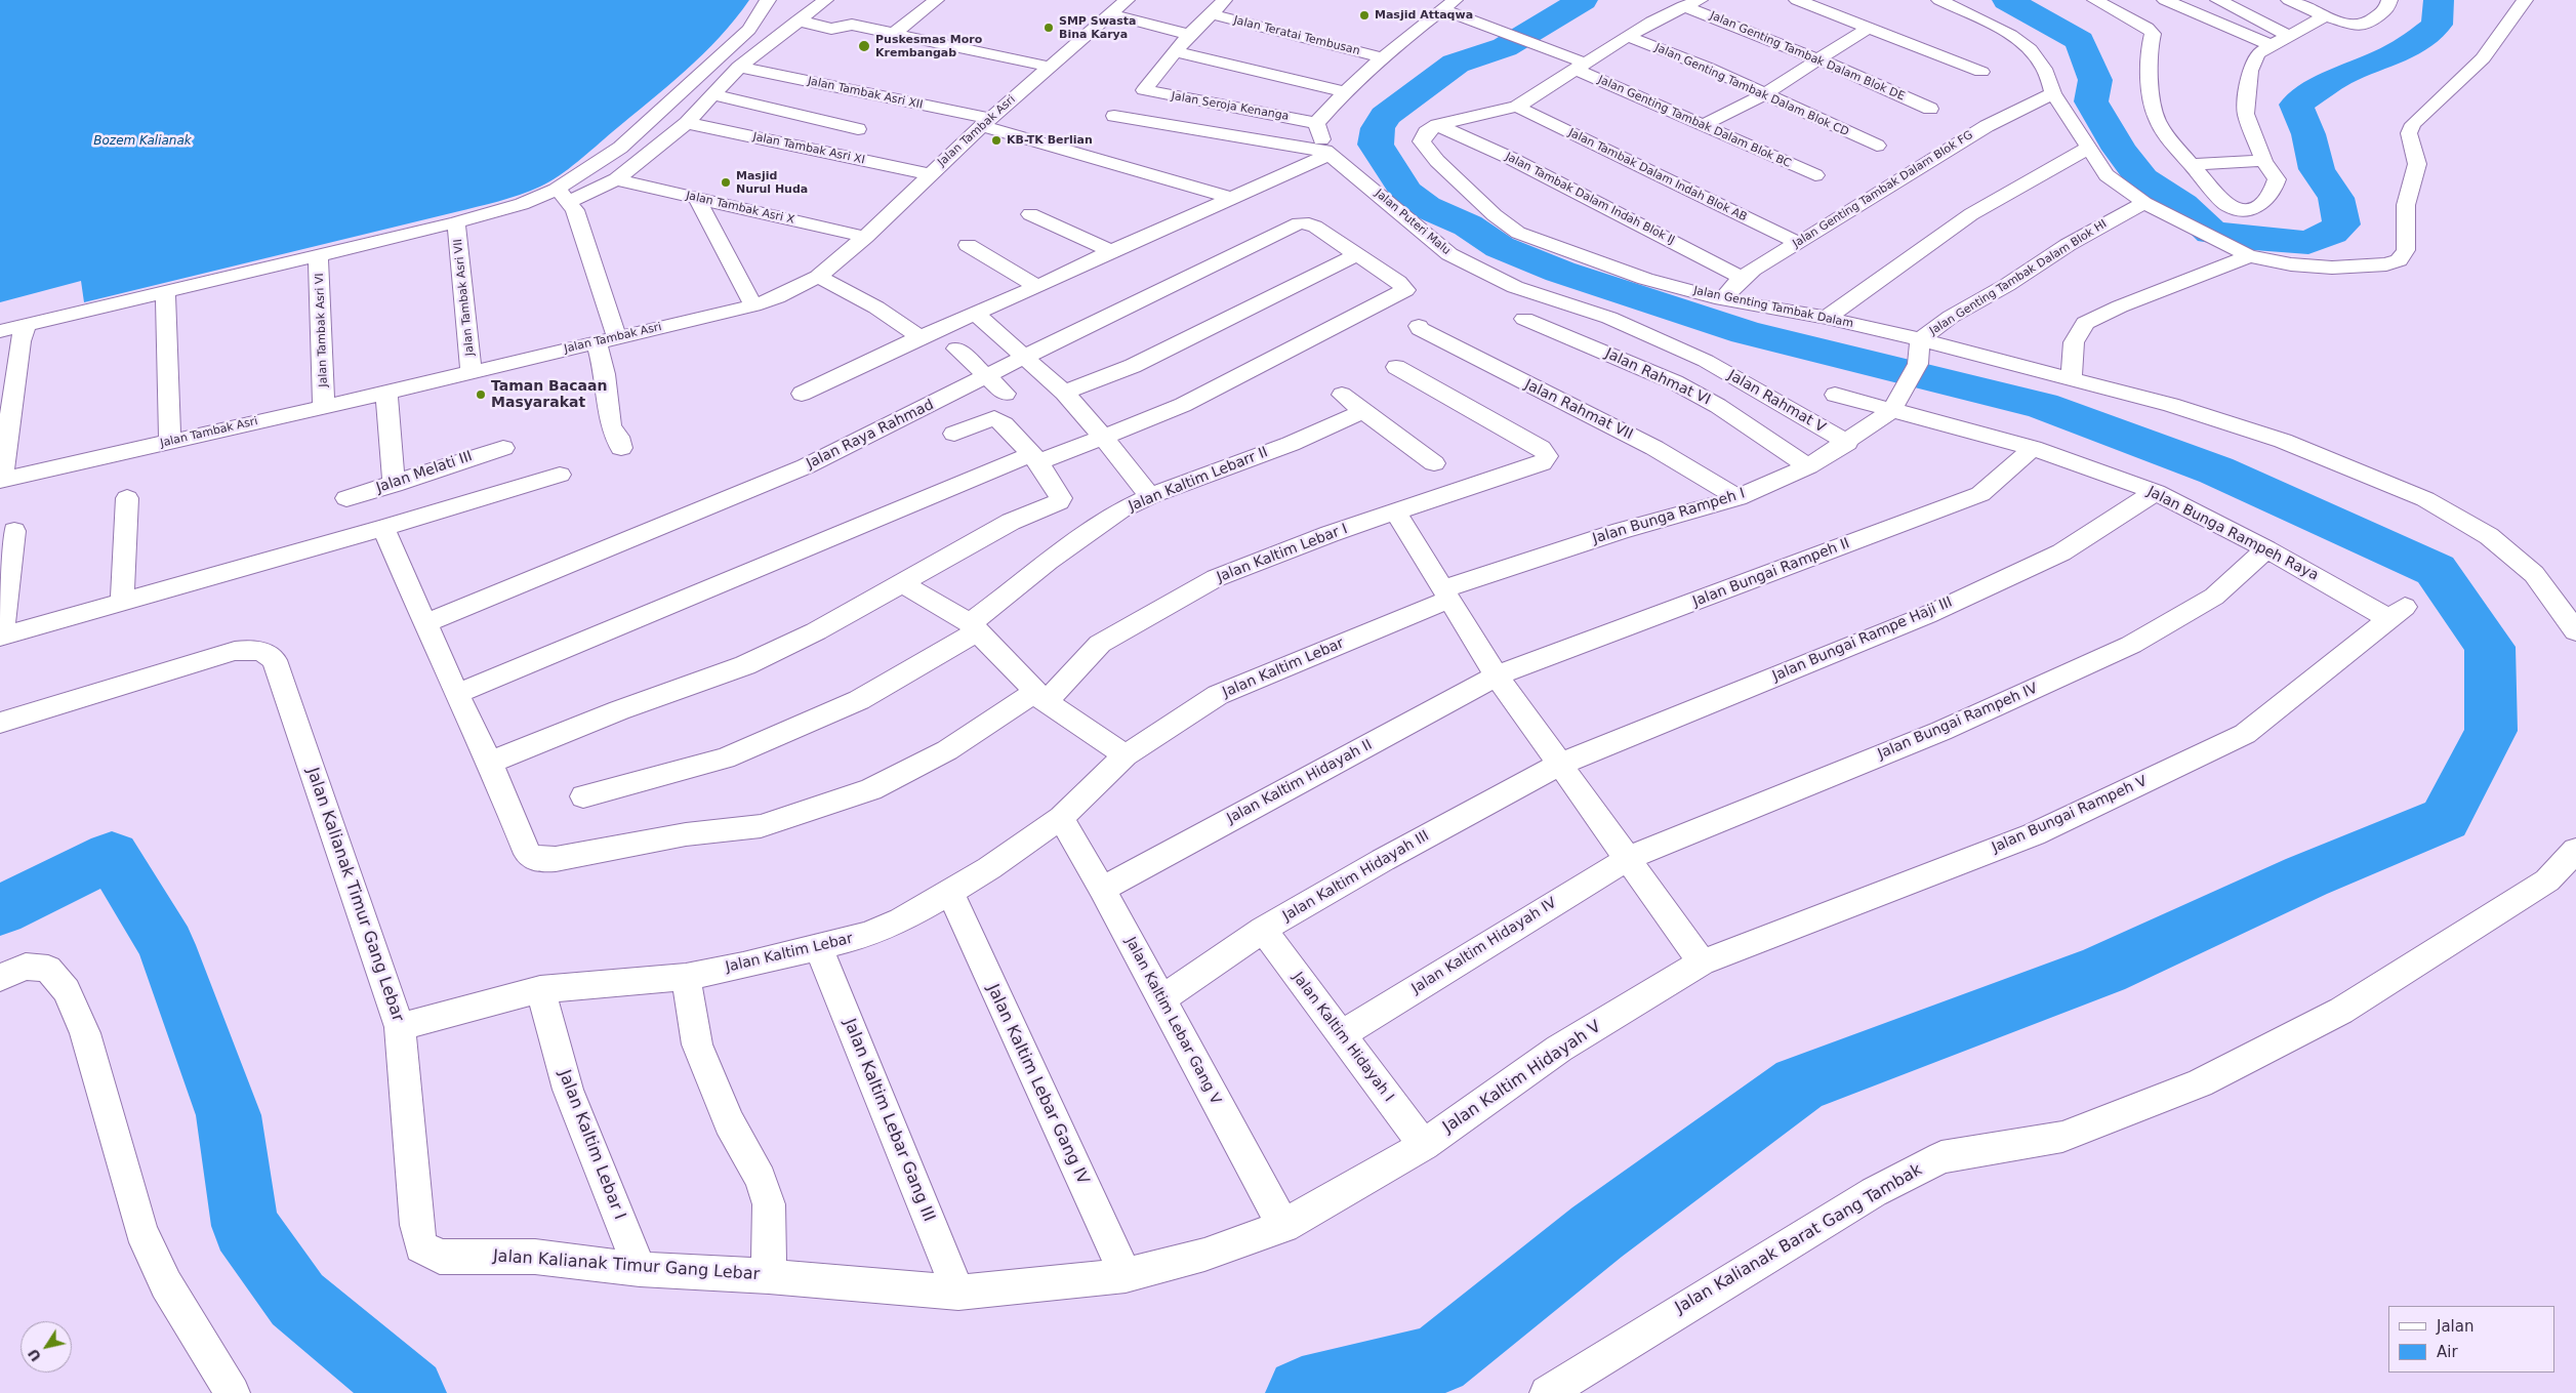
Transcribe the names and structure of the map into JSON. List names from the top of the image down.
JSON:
{
  "streets": {
    "street": [
      "Jalan Teratai Tembusan",
      "Jalan Genting Tambak Dalam Blok DE",
      "Jalan Genting Tambak Dalam Blok CD",
      "Jalan Tambak Asri XII",
      "Jalan Seroja Kenanga",
      "Jalan Genting Tambak Dalam Blok BC",
      "Jalan Tambak Asri",
      "Jalan Tambak Asri XI",
      "Jalan Tambak Dalam Indah Blok AB",
      "Jalan Genting Tambak Dalam Blok FG",
      "Jalan Tambak Dalam Indah Blok IJ",
      "Jalan Tambak Asri X",
      "Jalan Puteri Malu",
      "Jalan Genting Tambak Dalam Blok HI",
      "Jalan Tambak Asri VII",
      "Jalan Genting Tambak Dalam",
      "Jalan Tambak Asri VI",
      "Jalan Rahmat VI",
      "Jalan Rahmat V",
      "Jalan Rahmat VII",
      "Jalan Raya Rahmad",
      "Jalan Melati III",
      "Jalan Kaltim Lebarr II",
      "Jalan Bunga Rampeh I",
      "Jalan Bunga Rampeh Raya",
      "Jalan Kaltim Lebar I",
      "Jalan Bungai Rampeh II",
      "Jalan Bungai Rampe Haji III",
      "Jalan Kaltim Lebar",
      "Jalan Bungai Rampeh IV",
      "Jalan Kaltim Hidayah II",
      "Jalan Bungai Rampeh V",
      "Jalan Kaltim Hidayah III",
      "Jalan Kalianak Timur Gang Lebar",
      "Jalan Kaltim Hidayah IV",
      "Jalan Kaltim Lebar Gang V",
      "Jalan Kaltim Hidayah I",
      "Jalan Kaltim Hidayah V",
      "Jalan Kaltim Lebar Gang IV",
      "Jalan Kaltim Lebar Gang III",
      "Jalan Kalianak Barat Gang Tambak"
    ]
  },
  "crossings": [
    ["Jalan Tambak Asri XII", "Jalan Tambak Asri"],
    ["Jalan Tambak Asri", "Jalan Tambak Asri XI"],
    ["Jalan Tambak Asri", "Jalan Tambak Asri X"],
    ["Jalan Tambak Asri", "Jalan Tambak Asri VII"],
    ["Jalan Tambak Asri", "Jalan Tambak Asri VI"],
    ["Jalan Tambak Dalam Indah Blok AB", "Jalan Genting Tambak Dalam Blok FG"],
    ["Jalan Genting Tambak Dalam Blok FG", "Jalan Tambak Dalam Indah Blok IJ"],
    ["Jalan Genting Tambak Dalam Blok FG", "Jalan Genting Tambak Dalam"],
    ["Jalan Tambak Dalam Indah Blok IJ", "Jalan Genting Tambak Dalam"],
    ["Jalan Puteri Malu", "Jalan Rahmat V"],
    ["Jalan Genting Tambak Dalam Blok HI", "Jalan Genting Tambak Dalam"],
    ["Jalan Genting Tambak Dalam Blok HI", "Jalan Bunga Rampeh I"],
    ["Jalan Genting Tambak Dalam", "Jalan Bunga Rampeh I"],
    ["Jalan Rahmat VI", "Jalan Bunga Rampeh I"],
    ["Jalan Rahmat V", "Jalan Bunga Rampeh I"],
    ["Jalan Rahmat VII", "Jalan Bunga Rampeh I"],
    ["Jalan Bunga Rampeh I", "Jalan Bunga Rampeh Raya"],
    ["Jalan Bunga Rampeh I", "Jalan Kaltim Lebar"],
    ["Jalan Bunga Rampeh Raya", "Jalan Bungai Rampeh II"],
    ["Jalan Bunga Rampeh Raya", "Jalan Bungai Rampe Haji III"],
    ["Jalan Bunga Rampeh Raya", "Jalan Bungai Rampeh IV"],
    ["Jalan Bunga Rampeh Raya", "Jalan Bungai Rampeh V"],
    ["Jalan Kaltim Lebar I", "Jalan Kaltim Lebar"],
    ["Jalan Kaltim Lebar I", "Jalan Kalianak Timur Gang Lebar"],
    ["Jalan Bungai Rampeh II", "Jalan Kaltim Hidayah II"],
    ["Jalan Bungai Rampe Haji III", "Jalan Kaltim Hidayah III"],
    ["Jalan Kaltim Lebar", "Jalan Kalianak Timur Gang Lebar"],
    ["Jalan Kaltim Lebar", "Jalan Kaltim Lebar Gang V"],
    ["Jalan Kaltim Lebar", "Jalan Kaltim Lebar Gang IV"],
    ["Jalan Kaltim Lebar", "Jalan Kaltim Lebar Gang III"],
    ["Jalan Bungai Rampeh IV", "Jalan Kaltim Hidayah IV"],
    ["Jalan Kaltim Hidayah II", "Jalan Kaltim Lebar Gang V"],
    ["Jalan Bungai Rampeh V", "Jalan Kaltim Hidayah V"],
    ["Jalan Kaltim Hidayah III", "Jalan Kaltim Lebar Gang V"],
    ["Jalan Kaltim Hidayah III", "Jalan Kaltim Hidayah I"],
    ["Jalan Kalianak Timur Gang Lebar", "Jalan Kaltim Lebar Gang V"],
    ["Jalan Kalianak Timur Gang Lebar", "Jalan Kaltim Hidayah I"],
    ["Jalan Kalianak Timur Gang Lebar", "Jalan Kaltim Hidayah V"],
    ["Jalan Kalianak Timur Gang Lebar", "Jalan Kaltim Lebar Gang IV"],
    ["Jalan Kalianak Timur Gang Lebar", "Jalan Kaltim Lebar Gang III"],
    ["Jalan Kaltim Hidayah IV", "Jalan Kaltim Hidayah I"],
    ["Jalan Kaltim Hidayah I", "Jalan Kaltim Hidayah V"]
  ],
  "water": ["Bozem Kalianak"],
  "places": [
    "Masjid Attaqwa",
    "SMP Swasta Bina Karya",
    "Puskesmas Moro Krembangab",
    "KB-TK Berlian",
    "Masjid Nurul Huda",
    "Taman Bacaan Masyarakat"
  ],
  "legend": ["Jalan", "Air"],
  "north": "bottom left"
}
